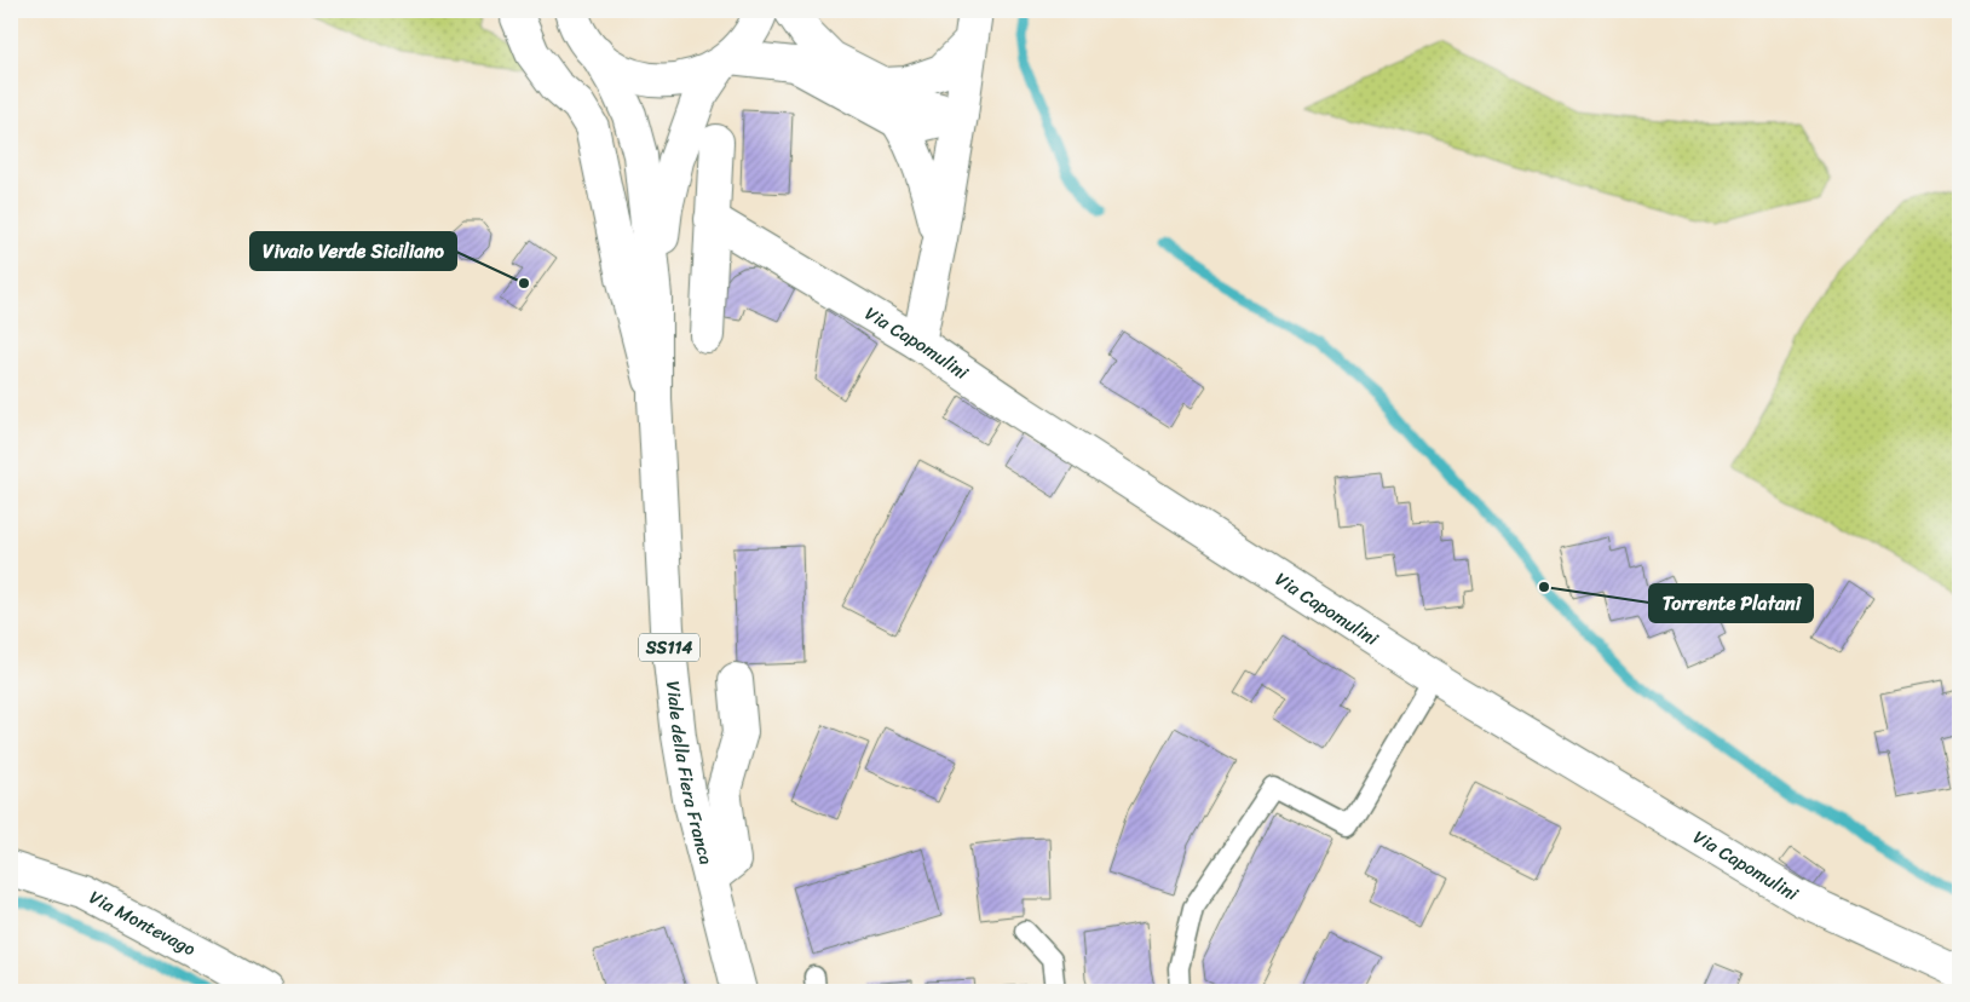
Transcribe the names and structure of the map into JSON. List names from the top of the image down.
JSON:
{
  "streets": {
    "street": [
      "Via Capomulini",
      "SS114",
      "Viale della Fiera Franca",
      "Via Montevago"
    ]
  },
  "places": ["Vivaio Verde Siciliano", "Torrente Platani"]
}
